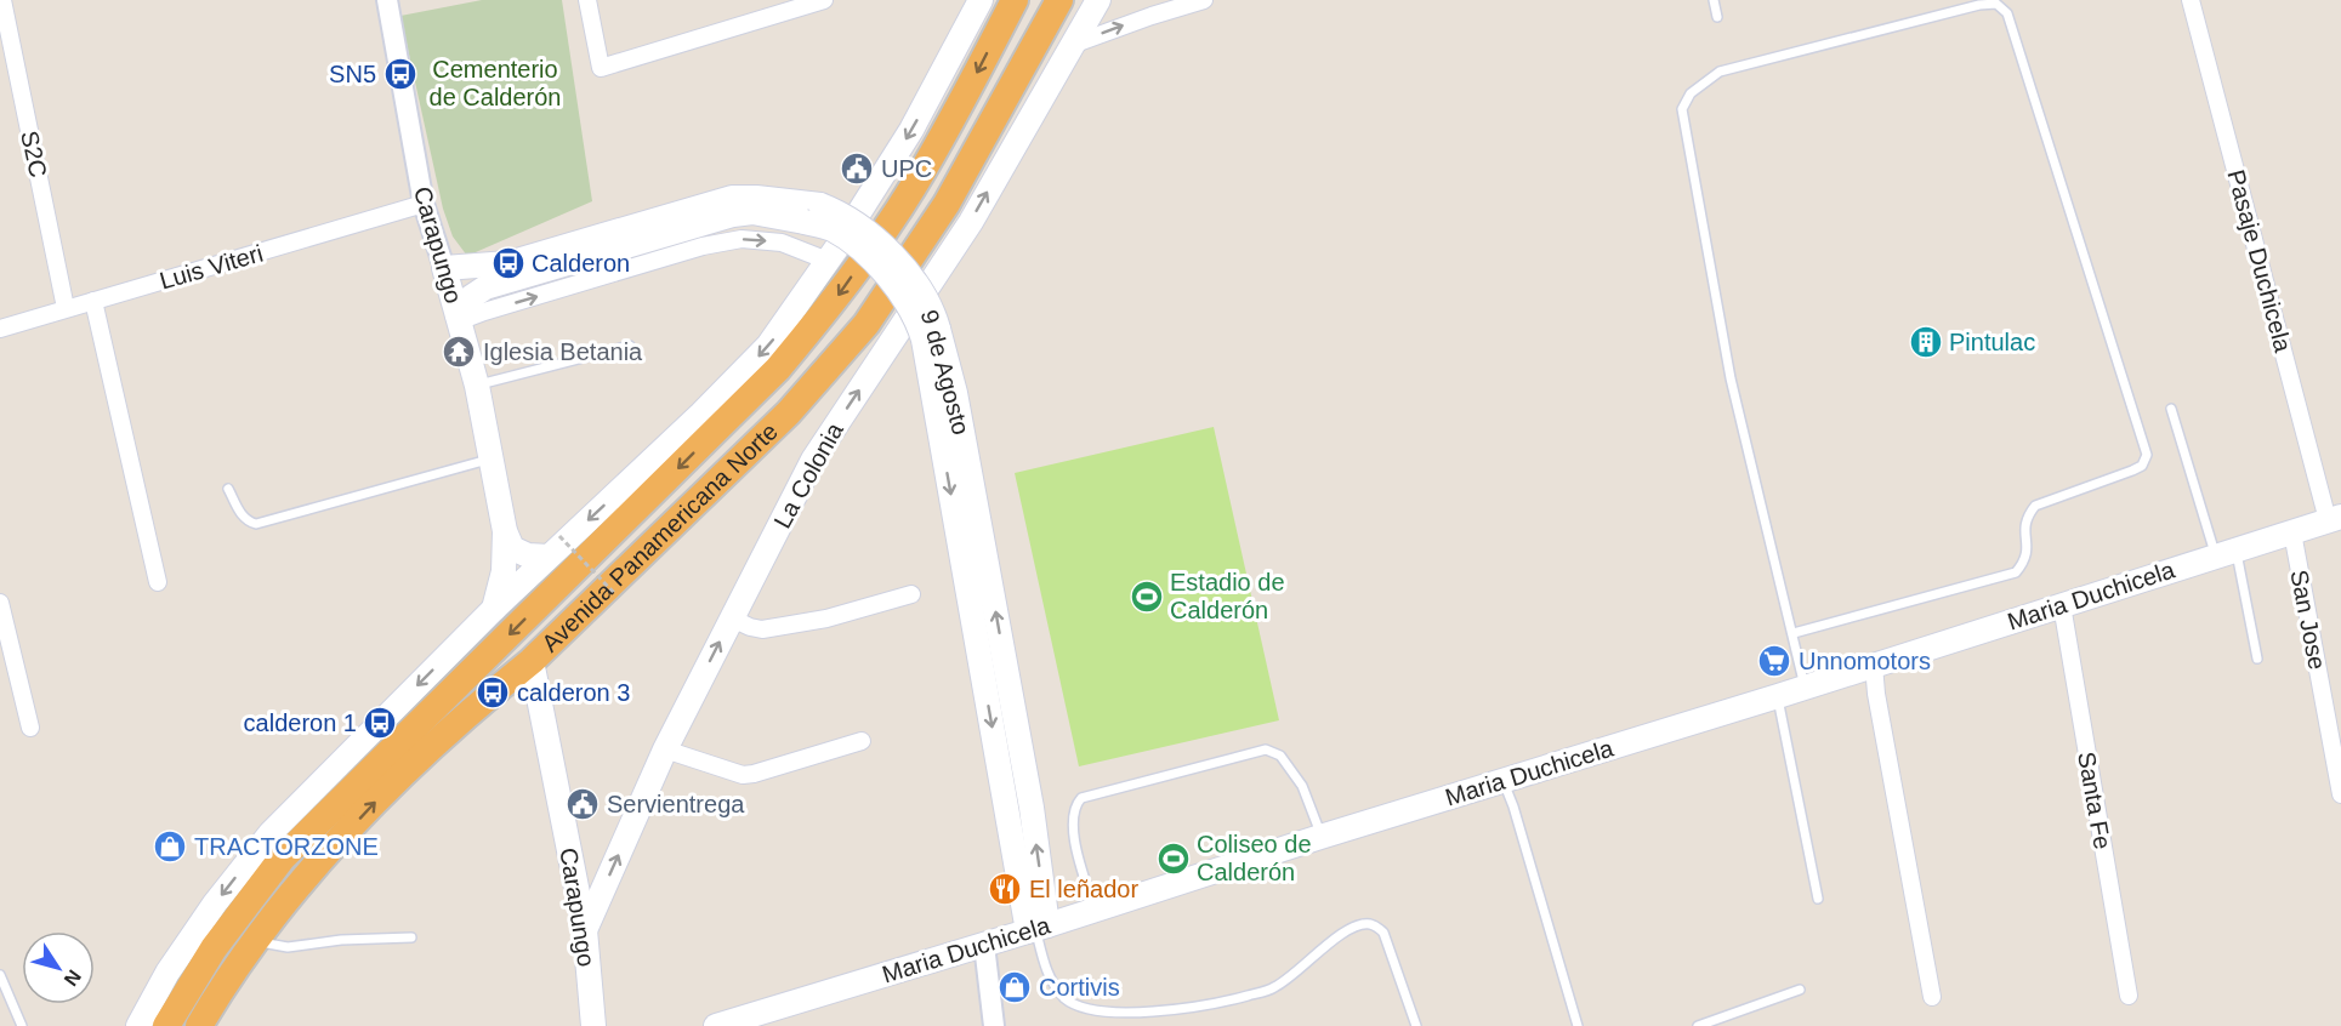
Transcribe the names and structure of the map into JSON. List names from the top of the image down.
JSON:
{
  "streets": {
    "highway": ["Avenida Panamericana Norte"],
    "main road": [
      "Carapungo",
      "9 de Agosto",
      "La Colonia",
      "Maria Duchicela"
    ],
    "street": [
      "S2C",
      "Pasaje Duchicela",
      "Luis Viteri",
      "San Jose",
      "Santa Fe"
    ]
  },
  "crossings": [
    ["S2C", "Luis Viteri"],
    ["Carapungo", "Luis Viteri"],
    ["Carapungo", "9 de Agosto"],
    ["Carapungo", "La Colonia"],
    ["Carapungo", "Avenida Panamericana Norte"],
    ["Pasaje Duchicela", "Maria Duchicela"],
    ["9 de Agosto", "Maria Duchicela"],
    ["Maria Duchicela", "San Jose"],
    ["Maria Duchicela", "Santa Fe"]
  ],
  "parks": ["Cementerio de Calderón"],
  "places": {
    "bus stop": [
      "SN5",
      "Calderon",
      "calderon 3",
      "calderon 1"
    ],
    "public building": ["UPC", "Servientrega"],
    "building": ["Pintulac"],
    "temple": ["Iglesia Betania"],
    "sports": ["Estadio de Calderón", "Coliseo de Calderón"],
    "supermarket": ["Unnomotors"],
    "shop": ["TRACTORZONE", "Cortivis"],
    "restaurant": ["El leñador"]
  },
  "north": "bottom right"
}
